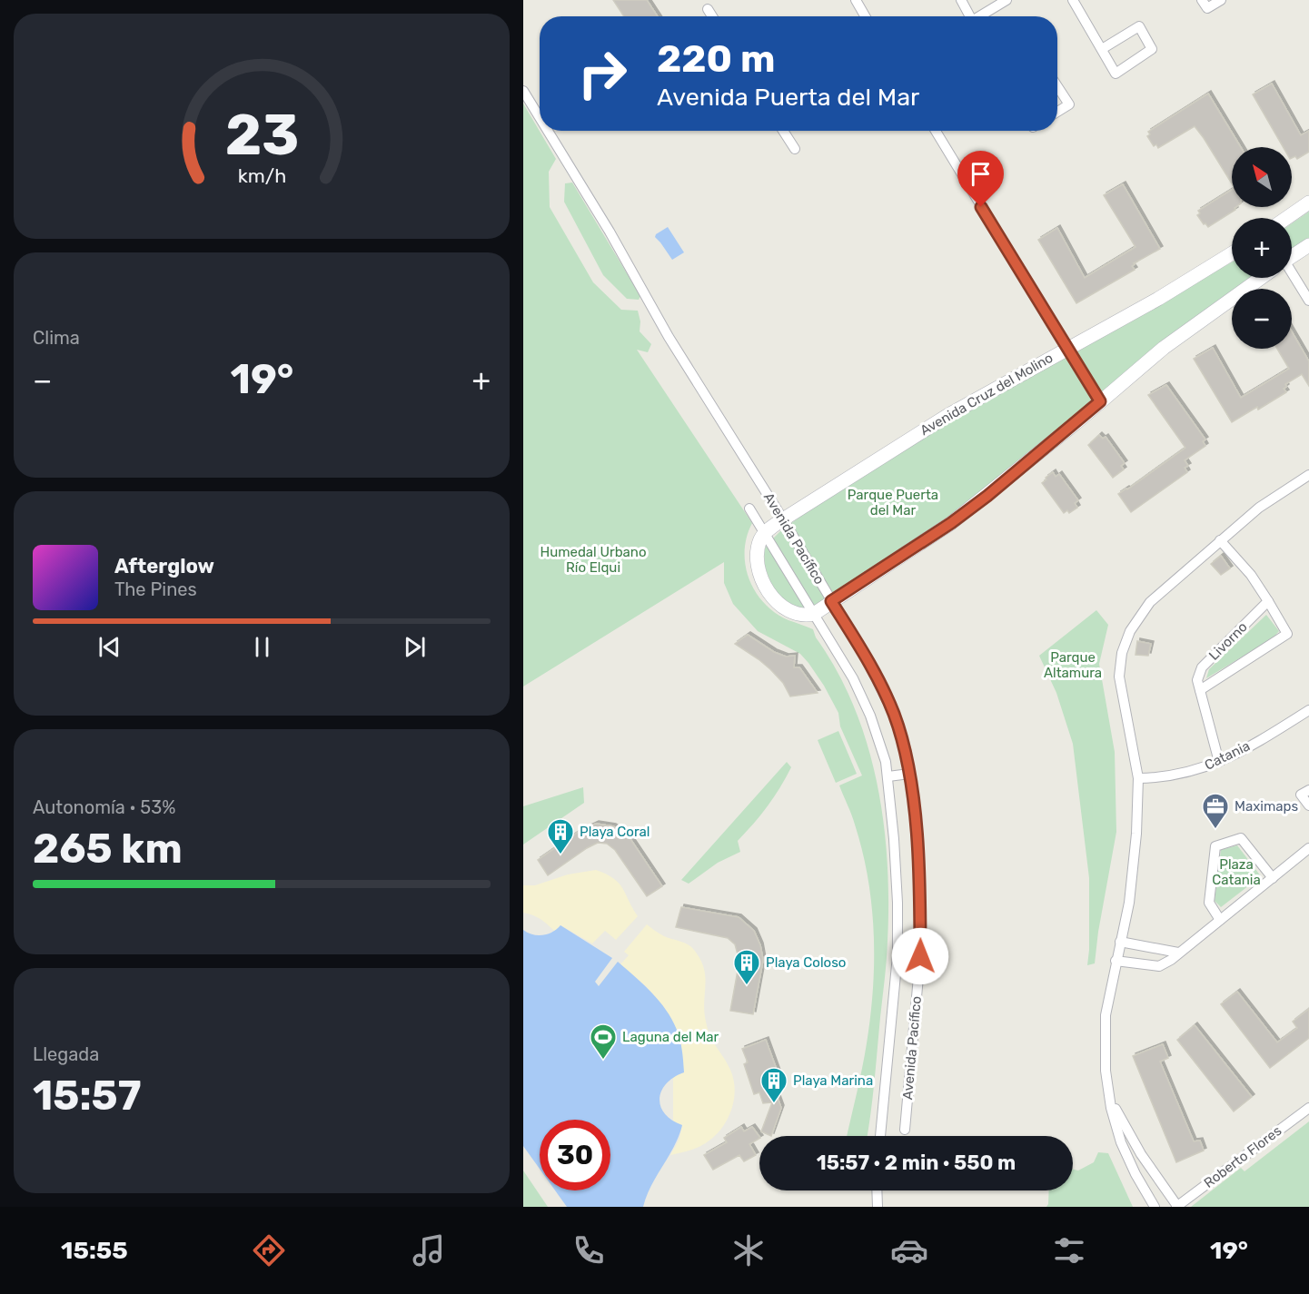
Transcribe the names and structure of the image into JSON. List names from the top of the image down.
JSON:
{
  "streets": {
    "street": [
      "Avenida Cruz del Molino",
      "Avenida Pacífico",
      "Livorno",
      "Catania",
      "Roberto Flores"
    ]
  },
  "crossings": [
    ["Avenida Cruz del Molino", "Avenida Pacífico"],
    ["Livorno", "Catania"]
  ],
  "parks": [
    "Parque Puerta del Mar",
    "Humedal Urbano Río Elqui",
    "Parque Altamura",
    "Plaza Catania"
  ],
  "places": {
    "office": ["Maximaps"],
    "building": ["Playa Coral", "Playa Coloso", "Playa Marina"],
    "sports": ["Laguna del Mar"]
  },
  "north": "top left",
  "page": {
    "turn": ["220 m", "Avenida Puerta del Mar"],
    "map_buttons": ["+", "−"],
    "tile": [
      "Clima",
      ["Autonomía · 53%", "265 km"],
      ["Llegada", "15:57"]
    ],
    "heat": ["−", "19°", "+"],
    "song": ["Afterglow", "The Pines"],
    "limit": "30",
    "trip": "15:57 · 2 min · 550 m",
    "tabs": ["15:55", "19°"],
    "gauge": ["23", "km/h"]
  }
}
